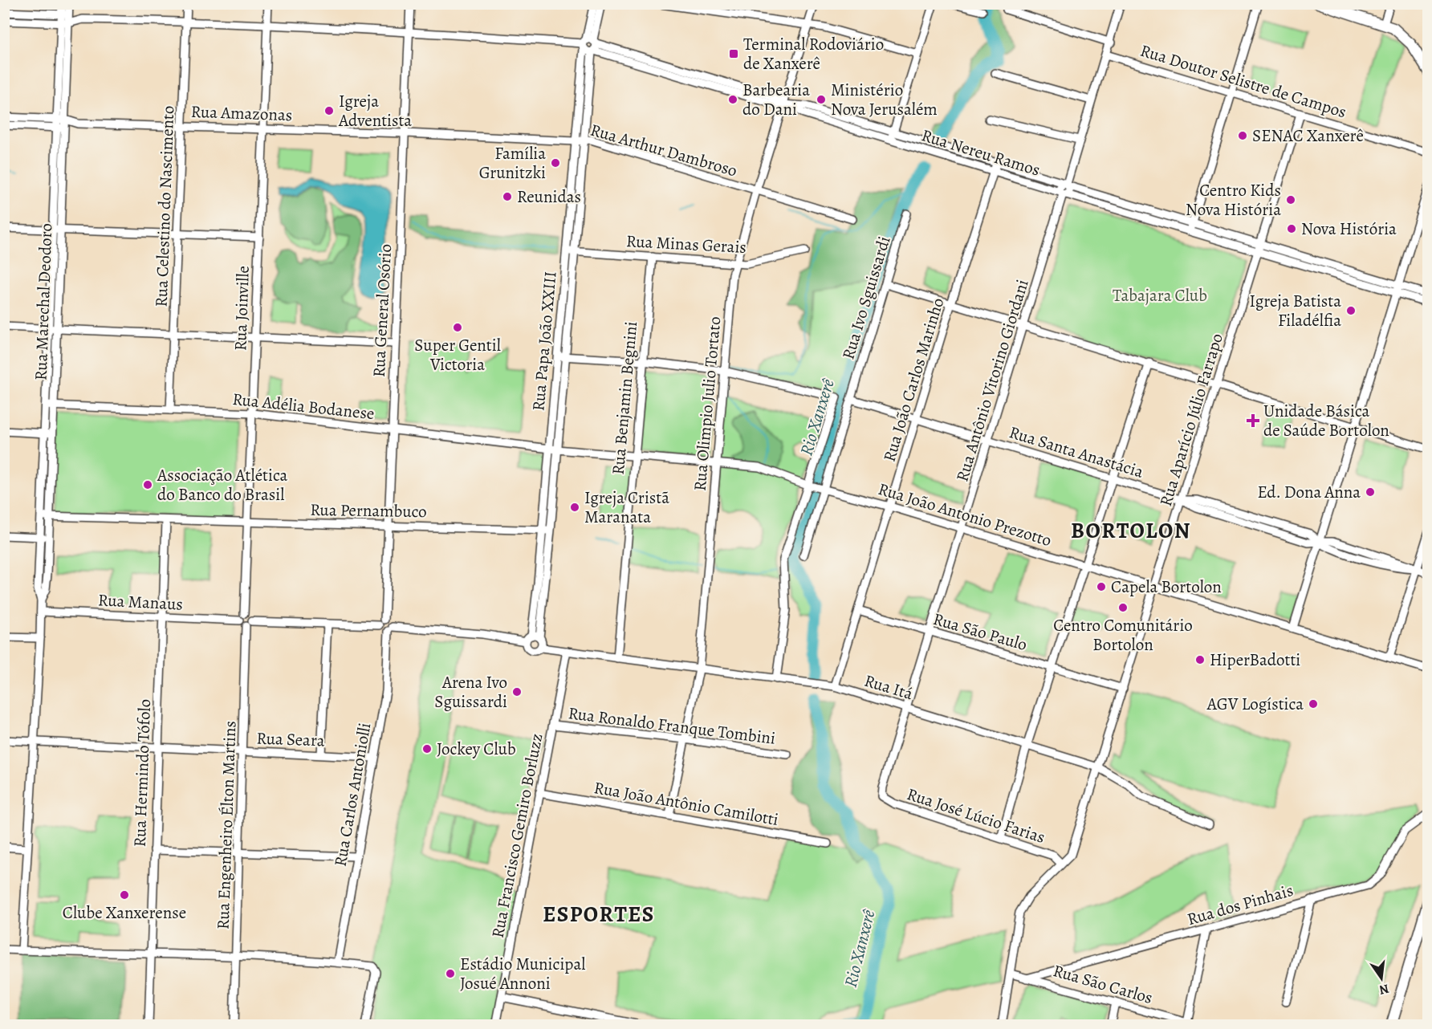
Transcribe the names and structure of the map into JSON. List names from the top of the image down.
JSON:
{
  "streets": {
    "street": [
      "Rua Doutor Selistre de Campos",
      "Rua Amazonas",
      "Rua Arthur Dambroso",
      "Rua Nereu Ramos",
      "Rua Celestino do Nascimento",
      "Rua Minas Gerais",
      "Rua Ivo Sguissardi",
      "Rua Marechal Deodoro",
      "Rua Joinville",
      "Rua General Osório",
      "Rua Papa João XXIII",
      "Rua João Carlos Marinho",
      "Rua Antônio Vitorino Giordani",
      "Rua Benjamin Begnini",
      "Rua Olimpio Julio Tortato",
      "Rua Adélia Bodanese",
      "Rua Aparício Júlio Farrapo",
      "Rua Santa Anastácia",
      "Rua Pernambuco",
      "Rua João Antonio Prezotto",
      "Rua Manaus",
      "Rua São Paulo",
      "Rua Itá",
      "Rua Ronaldo Franque Tombini",
      "Rua Seara",
      "Rua Hermindo Tófolo",
      "Rua Carlos Antoniolli",
      "Rua João Antônio Camilotti",
      "Rua José Lúcio Farias",
      "Rua Engenheiro Élton Martins",
      "Rua Francisco Gemiro Borluzz",
      "Rua dos Pinhais",
      "Rua São Carlos"
    ]
  },
  "crossings": [
    ["Rua Doutor Selistre de Campos", "Rua Aparício Júlio Farrapo"],
    ["Rua Amazonas", "Rua Arthur Dambroso"],
    ["Rua Amazonas", "Rua Celestino do Nascimento"],
    ["Rua Amazonas", "Rua Marechal Deodoro"],
    ["Rua Amazonas", "Rua Joinville"],
    ["Rua Amazonas", "Rua General Osório"],
    ["Rua Arthur Dambroso", "Rua General Osório"],
    ["Rua Arthur Dambroso", "Rua Papa João XXIII"],
    ["Rua Arthur Dambroso", "Rua Olimpio Julio Tortato"],
    ["Rua Nereu Ramos", "Rua Celestino do Nascimento"],
    ["Rua Nereu Ramos", "Rua Marechal Deodoro"],
    ["Rua Nereu Ramos", "Rua Joinville"],
    ["Rua Nereu Ramos", "Rua General Osório"],
    ["Rua Nereu Ramos", "Rua Papa João XXIII"],
    ["Rua Nereu Ramos", "Rua João Carlos Marinho"],
    ["Rua Nereu Ramos", "Rua Antônio Vitorino Giordani"],
    ["Rua Nereu Ramos", "Rua Olimpio Julio Tortato"],
    ["Rua Nereu Ramos", "Rua Aparício Júlio Farrapo"],
    ["Rua Celestino do Nascimento", "Rua Adélia Bodanese"],
    ["Rua Minas Gerais", "Rua Papa João XXIII"],
    ["Rua Minas Gerais", "Rua Benjamin Begnini"],
    ["Rua Minas Gerais", "Rua Olimpio Julio Tortato"],
    ["Rua Ivo Sguissardi", "Rua Olimpio Julio Tortato"],
    ["Rua Ivo Sguissardi", "Rua Santa Anastácia"],
    ["Rua Ivo Sguissardi", "Rua João Antonio Prezotto"],
    ["Rua Ivo Sguissardi", "Rua Itá"],
    ["Rua Marechal Deodoro", "Rua Adélia Bodanese"],
    ["Rua Marechal Deodoro", "Rua Pernambuco"],
    ["Rua Marechal Deodoro", "Rua Manaus"],
    ["Rua Marechal Deodoro", "Rua Seara"],
    ["Rua Joinville", "Rua Adélia Bodanese"],
    ["Rua Joinville", "Rua Pernambuco"],
    ["Rua Joinville", "Rua Manaus"],
    ["Rua General Osório", "Rua Adélia Bodanese"],
    ["Rua General Osório", "Rua Pernambuco"],
    ["Rua Papa João XXIII", "Rua Adélia Bodanese"],
    ["Rua Papa João XXIII", "Rua Pernambuco"],
    ["Rua Papa João XXIII", "Rua Itá"],
    ["Rua João Carlos Marinho", "Rua Santa Anastácia"],
    ["Rua João Carlos Marinho", "Rua João Antonio Prezotto"],
    ["Rua João Carlos Marinho", "Rua São Paulo"],
    ["Rua João Carlos Marinho", "Rua Itá"],
    ["Rua Antônio Vitorino Giordani", "Rua Santa Anastácia"],
    ["Rua Antônio Vitorino Giordani", "Rua João Antonio Prezotto"],
    ["Rua Antônio Vitorino Giordani", "Rua São Paulo"],
    ["Rua Antônio Vitorino Giordani", "Rua Itá"],
    ["Rua Antônio Vitorino Giordani", "Rua José Lúcio Farias"],
    ["Rua Benjamin Begnini", "Rua Adélia Bodanese"],
    ["Rua Benjamin Begnini", "Rua Itá"],
    ["Rua Olimpio Julio Tortato", "Rua Adélia Bodanese"],
    ["Rua Olimpio Julio Tortato", "Rua João Antonio Prezotto"],
    ["Rua Olimpio Julio Tortato", "Rua Itá"],
    ["Rua Olimpio Julio Tortato", "Rua Ronaldo Franque Tombini"],
    ["Rua Olimpio Julio Tortato", "Rua João Antônio Camilotti"],
    ["Rua Adélia Bodanese", "Rua João Antonio Prezotto"],
    ["Rua Aparício Júlio Farrapo", "Rua Santa Anastácia"],
    ["Rua Aparício Júlio Farrapo", "Rua João Antonio Prezotto"],
    ["Rua Aparício Júlio Farrapo", "Rua São Paulo"],
    ["Rua Aparício Júlio Farrapo", "Rua Itá"],
    ["Rua Aparício Júlio Farrapo", "Rua José Lúcio Farias"],
    ["Rua Aparício Júlio Farrapo", "Rua São Carlos"],
    ["Rua Pernambuco", "Rua Hermindo Tófolo"],
    ["Rua Manaus", "Rua Hermindo Tófolo"],
    ["Rua Itá", "Rua Francisco Gemiro Borluzz"],
    ["Rua Ronaldo Franque Tombini", "Rua Francisco Gemiro Borluzz"],
    ["Rua Seara", "Rua Hermindo Tófolo"],
    ["Rua Seara", "Rua Carlos Antoniolli"],
    ["Rua Seara", "Rua Engenheiro Élton Martins"],
    ["Rua João Antônio Camilotti", "Rua Francisco Gemiro Borluzz"],
    ["Rua dos Pinhais", "Rua São Carlos"]
  ],
  "districts": ["BORTOLON", "ESPORTES"],
  "water": ["Rio Xanxerê"],
  "parks": ["Tabajara Club"],
  "places": {
    "transit": ["Terminal Rodoviário de Xanxerê"],
    "other": [
      "Barbearia do Dani",
      "Ministério Nova Jerusalém",
      "Igreja Adventista",
      "SENAC Xanxerê",
      "Família Grunitzki",
      "Reunidas",
      "Centro Kids Nova História",
      "Nova História",
      "Igreja Batista Filadélfia",
      "Super Gentil Victoria",
      "Associação Atlética do Banco do Brasil",
      "Ed. Dona Anna",
      "Igreja Cristã Maranata",
      "Capela Bortolon",
      "Centro Comunitário Bortolon",
      "HiperBadotti",
      "Arena Ivo Sguissardi",
      "AGV Logística",
      "Jockey Club",
      "Clube Xanxerense",
      "Estádio Municipal Josué Annoni"
    ],
    "health": ["Unidade Básica de Saúde Bortolon"]
  },
  "north": "bottom"
}
